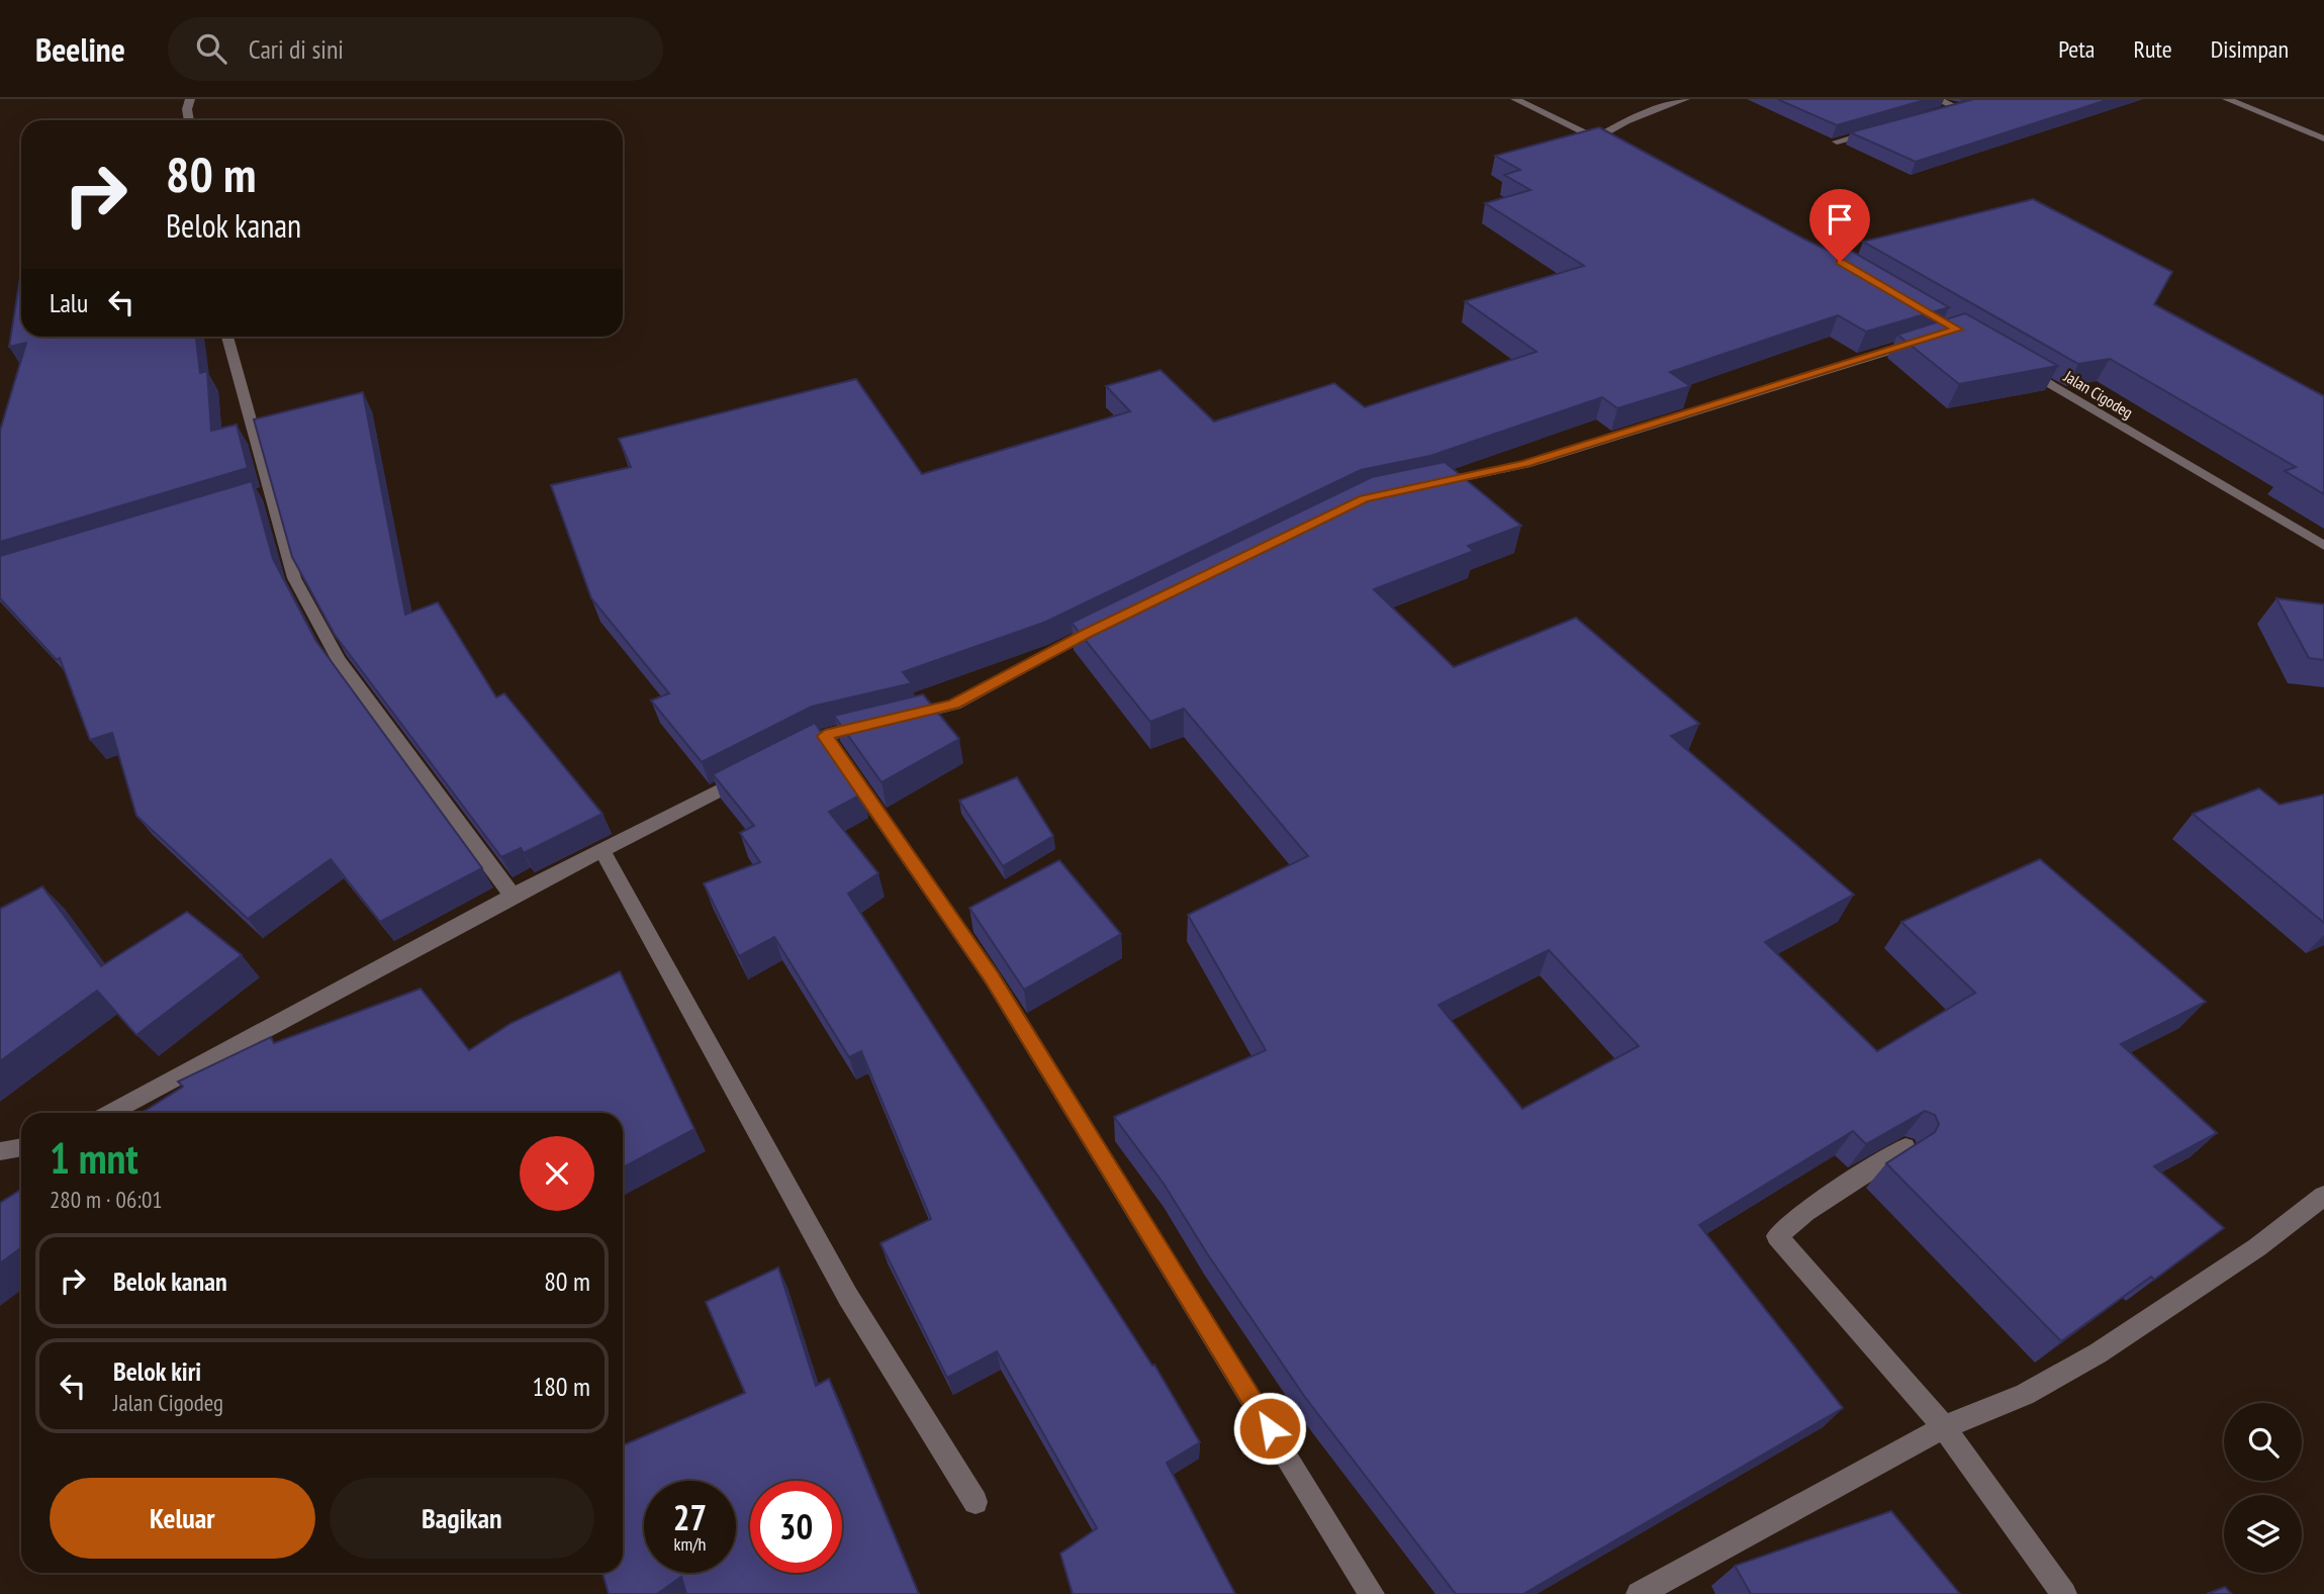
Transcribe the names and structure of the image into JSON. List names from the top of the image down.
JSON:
{
  "streets": {
    "street": ["Jalan Cigodeg"]
  },
  "page": {
    "header": "Beeline",
    "search": "Cari di sini",
    "nav": ["Peta", "Rute", "Disimpan"],
    "turn": ["80 m", "Belok kanan"],
    "then": "Lalu",
    "heading": ["1 mnt", "280 m · 06:01"],
    "list": [
      {
        "name": "Belok kanan",
        "value": "80 m"
      },
      {
        "name": "Belok kiri",
        "note": "Jalan Cigodeg",
        "value": "180 m"
      }
    ],
    "buttons": ["Keluar", "Bagikan"],
    "speed": "27 km/h",
    "limit": "30"
  }
}
